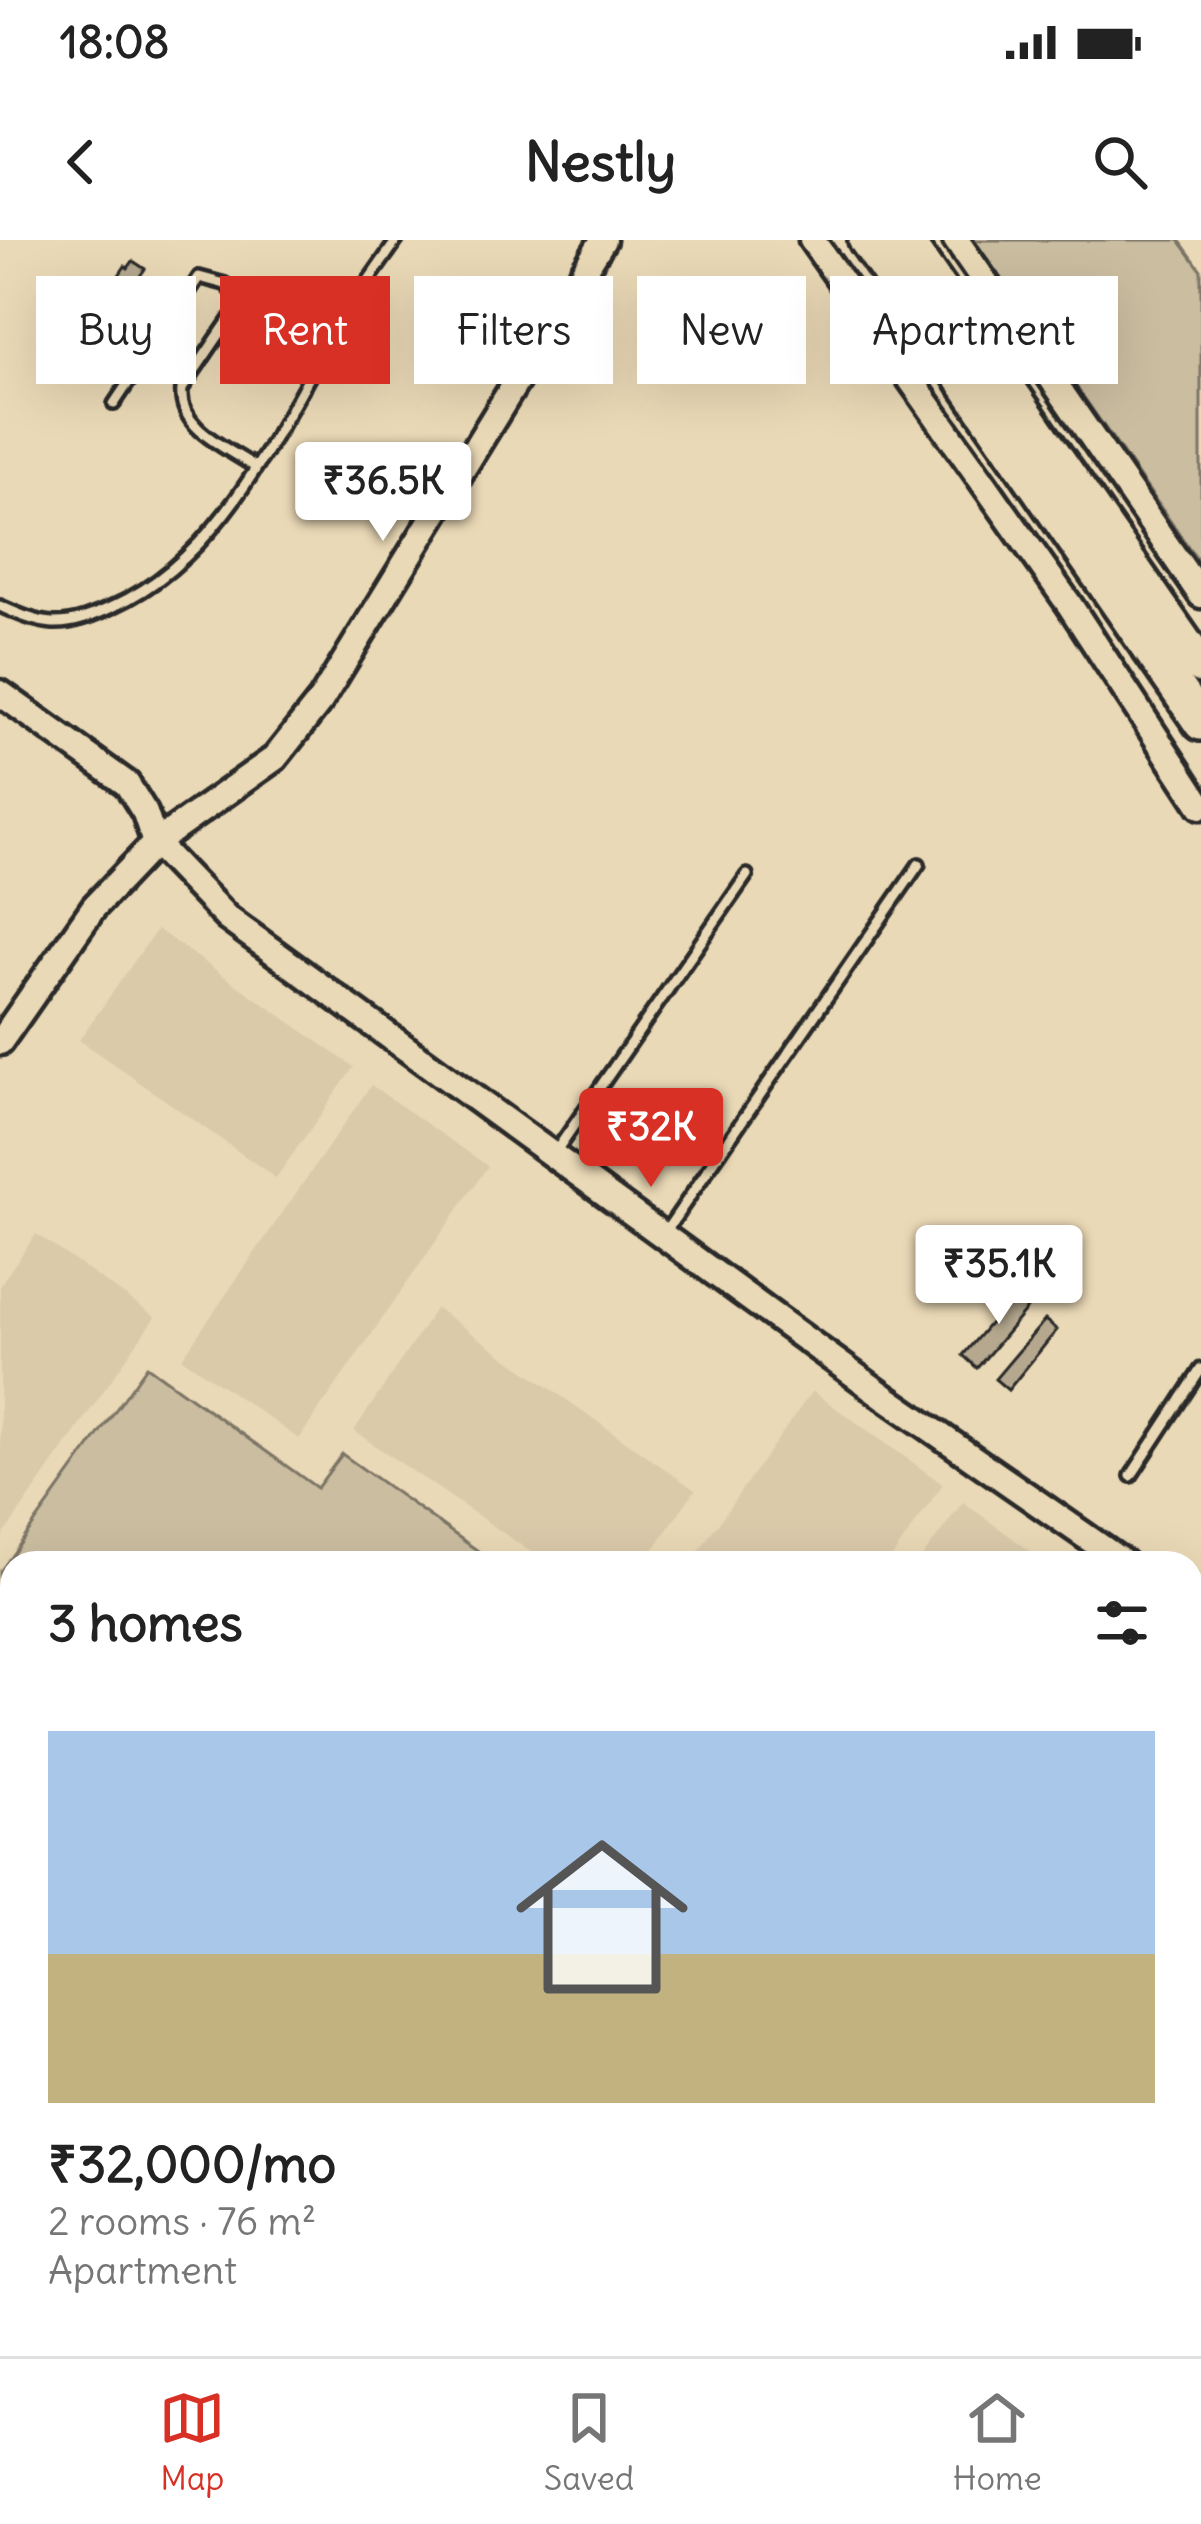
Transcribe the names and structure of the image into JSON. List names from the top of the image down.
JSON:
{
  "page": {
    "status": "18:08",
    "header": "Nestly",
    "chip": [
      "Buy",
      "Rent",
      "Filters",
      "New",
      "Apartment"
    ],
    "price": ["₹36.5K", "₹32K", "₹35.1K"],
    "heading": "3 homes",
    "list": [
      {
        "name": "₹32,000/mo",
        "note": "2 rooms · 76 m² · Apartment"
      }
    ],
    "tabs": ["Map", "Saved", "Home"]
  }
}
